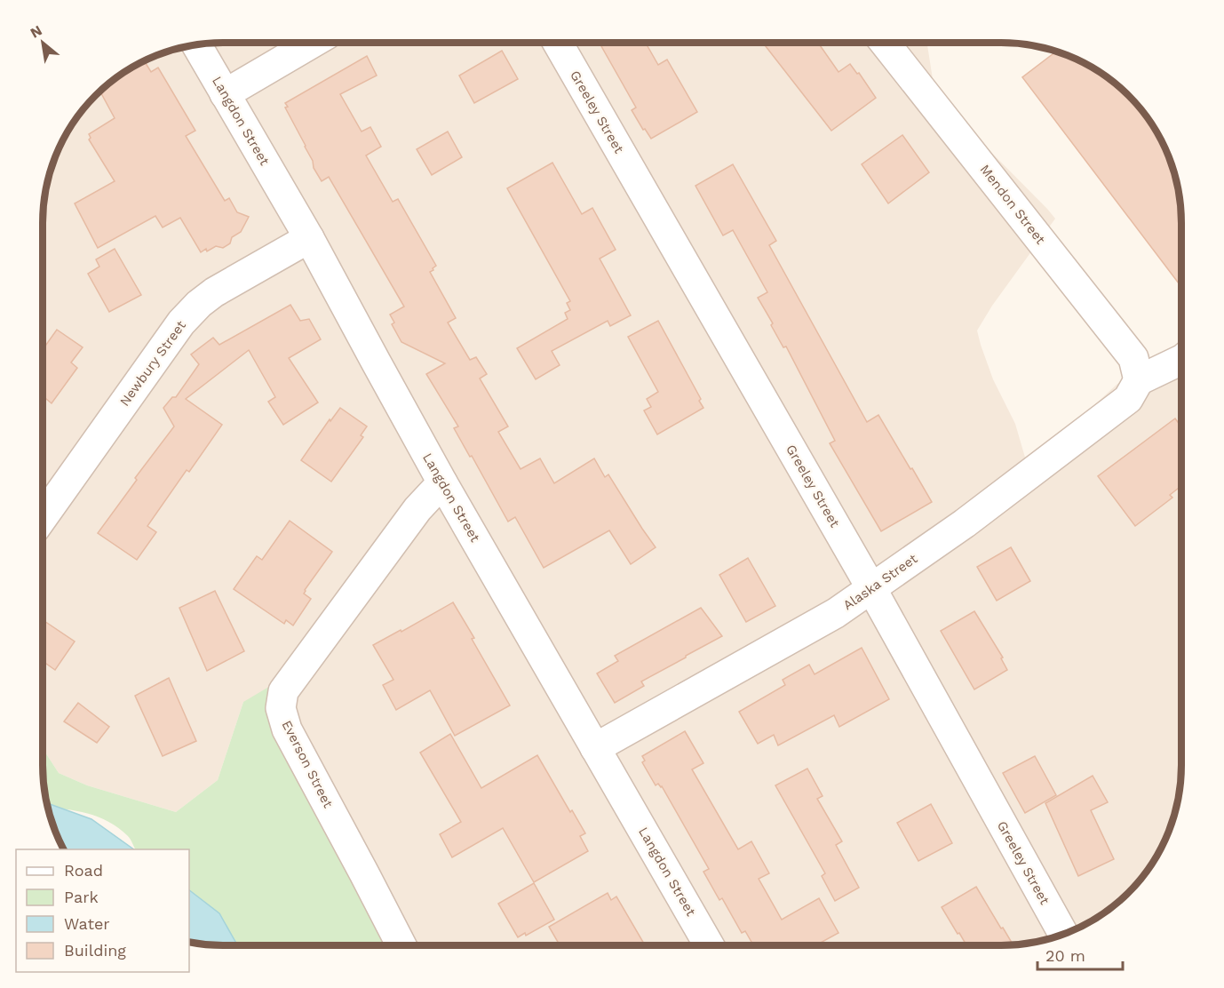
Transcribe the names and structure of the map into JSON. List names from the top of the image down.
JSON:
{
  "streets": {
    "street": [
      "Greeley Street",
      "Langdon Street",
      "Mendon Street",
      "Newbury Street",
      "Alaska Street",
      "Everson Street"
    ]
  },
  "crossings": [
    ["Greeley Street", "Alaska Street"],
    ["Langdon Street", "Newbury Street"],
    ["Langdon Street", "Alaska Street"],
    ["Langdon Street", "Everson Street"],
    ["Mendon Street", "Alaska Street"]
  ],
  "legend": [
    "Road",
    "Park",
    "Water",
    "Building"
  ],
  "scale_bar": "20 m",
  "north": "top left"
}
